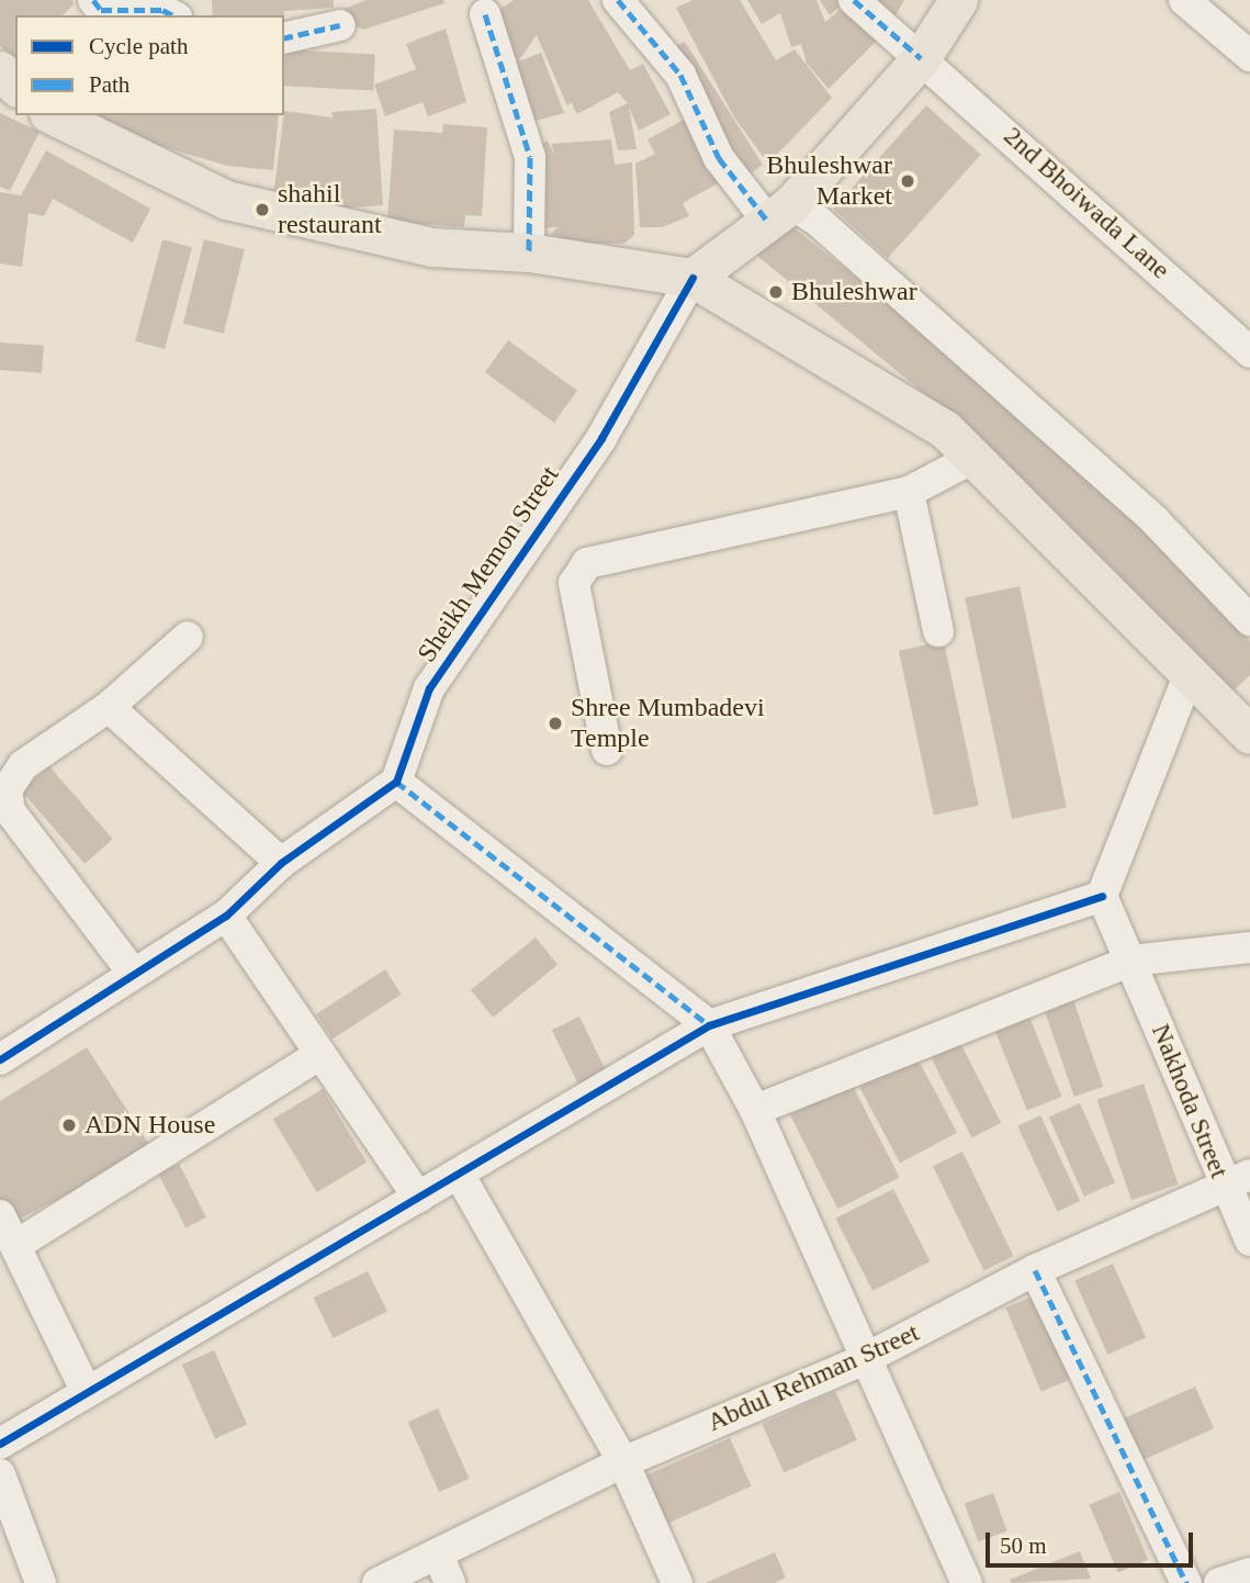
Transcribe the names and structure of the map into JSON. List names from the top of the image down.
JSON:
{
  "streets": {
    "street": [
      "2nd Bhoiwada Lane",
      "Sheikh Memon Street",
      "Nakhoda Street",
      "Abdul Rehman Street"
    ]
  },
  "crossings": [
    ["Nakhoda Street", "Abdul Rehman Street"]
  ],
  "places": [
    "Bhuleshwar Market",
    "shahil restaurant",
    "Bhuleshwar",
    "Shree Mumbadevi Temple",
    "ADN House"
  ],
  "legend": ["Cycle path", "Path"],
  "scale_bar": "50 m"
}
